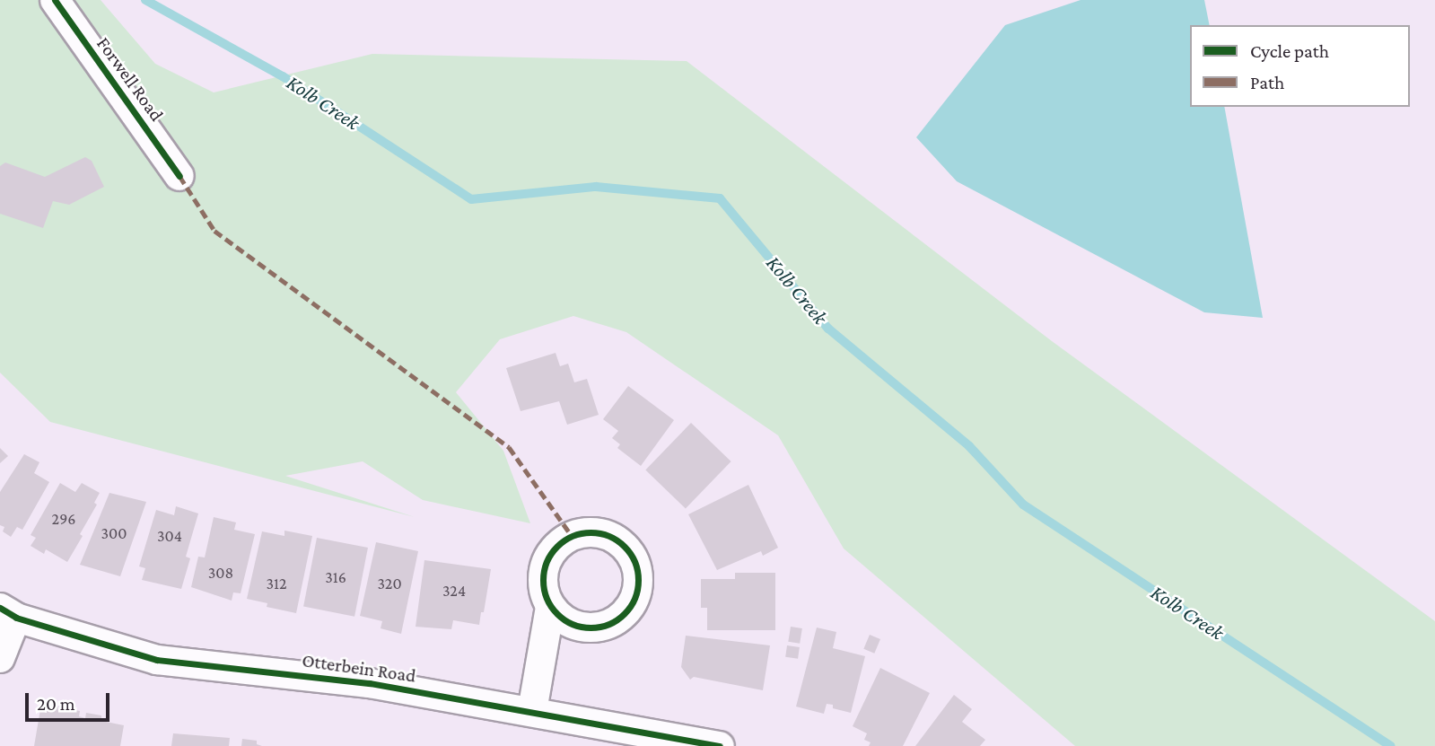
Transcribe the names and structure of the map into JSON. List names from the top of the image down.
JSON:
{
  "streets": {
    "street": ["Forwell Road", "Otterbein Road"]
  },
  "water": ["Kolb Creek"],
  "house_numbers": [
    "296",
    "300",
    "304",
    "308",
    "316",
    "312",
    "320",
    "324"
  ],
  "legend": ["Cycle path", "Path"],
  "scale_bar": "20 m"
}
